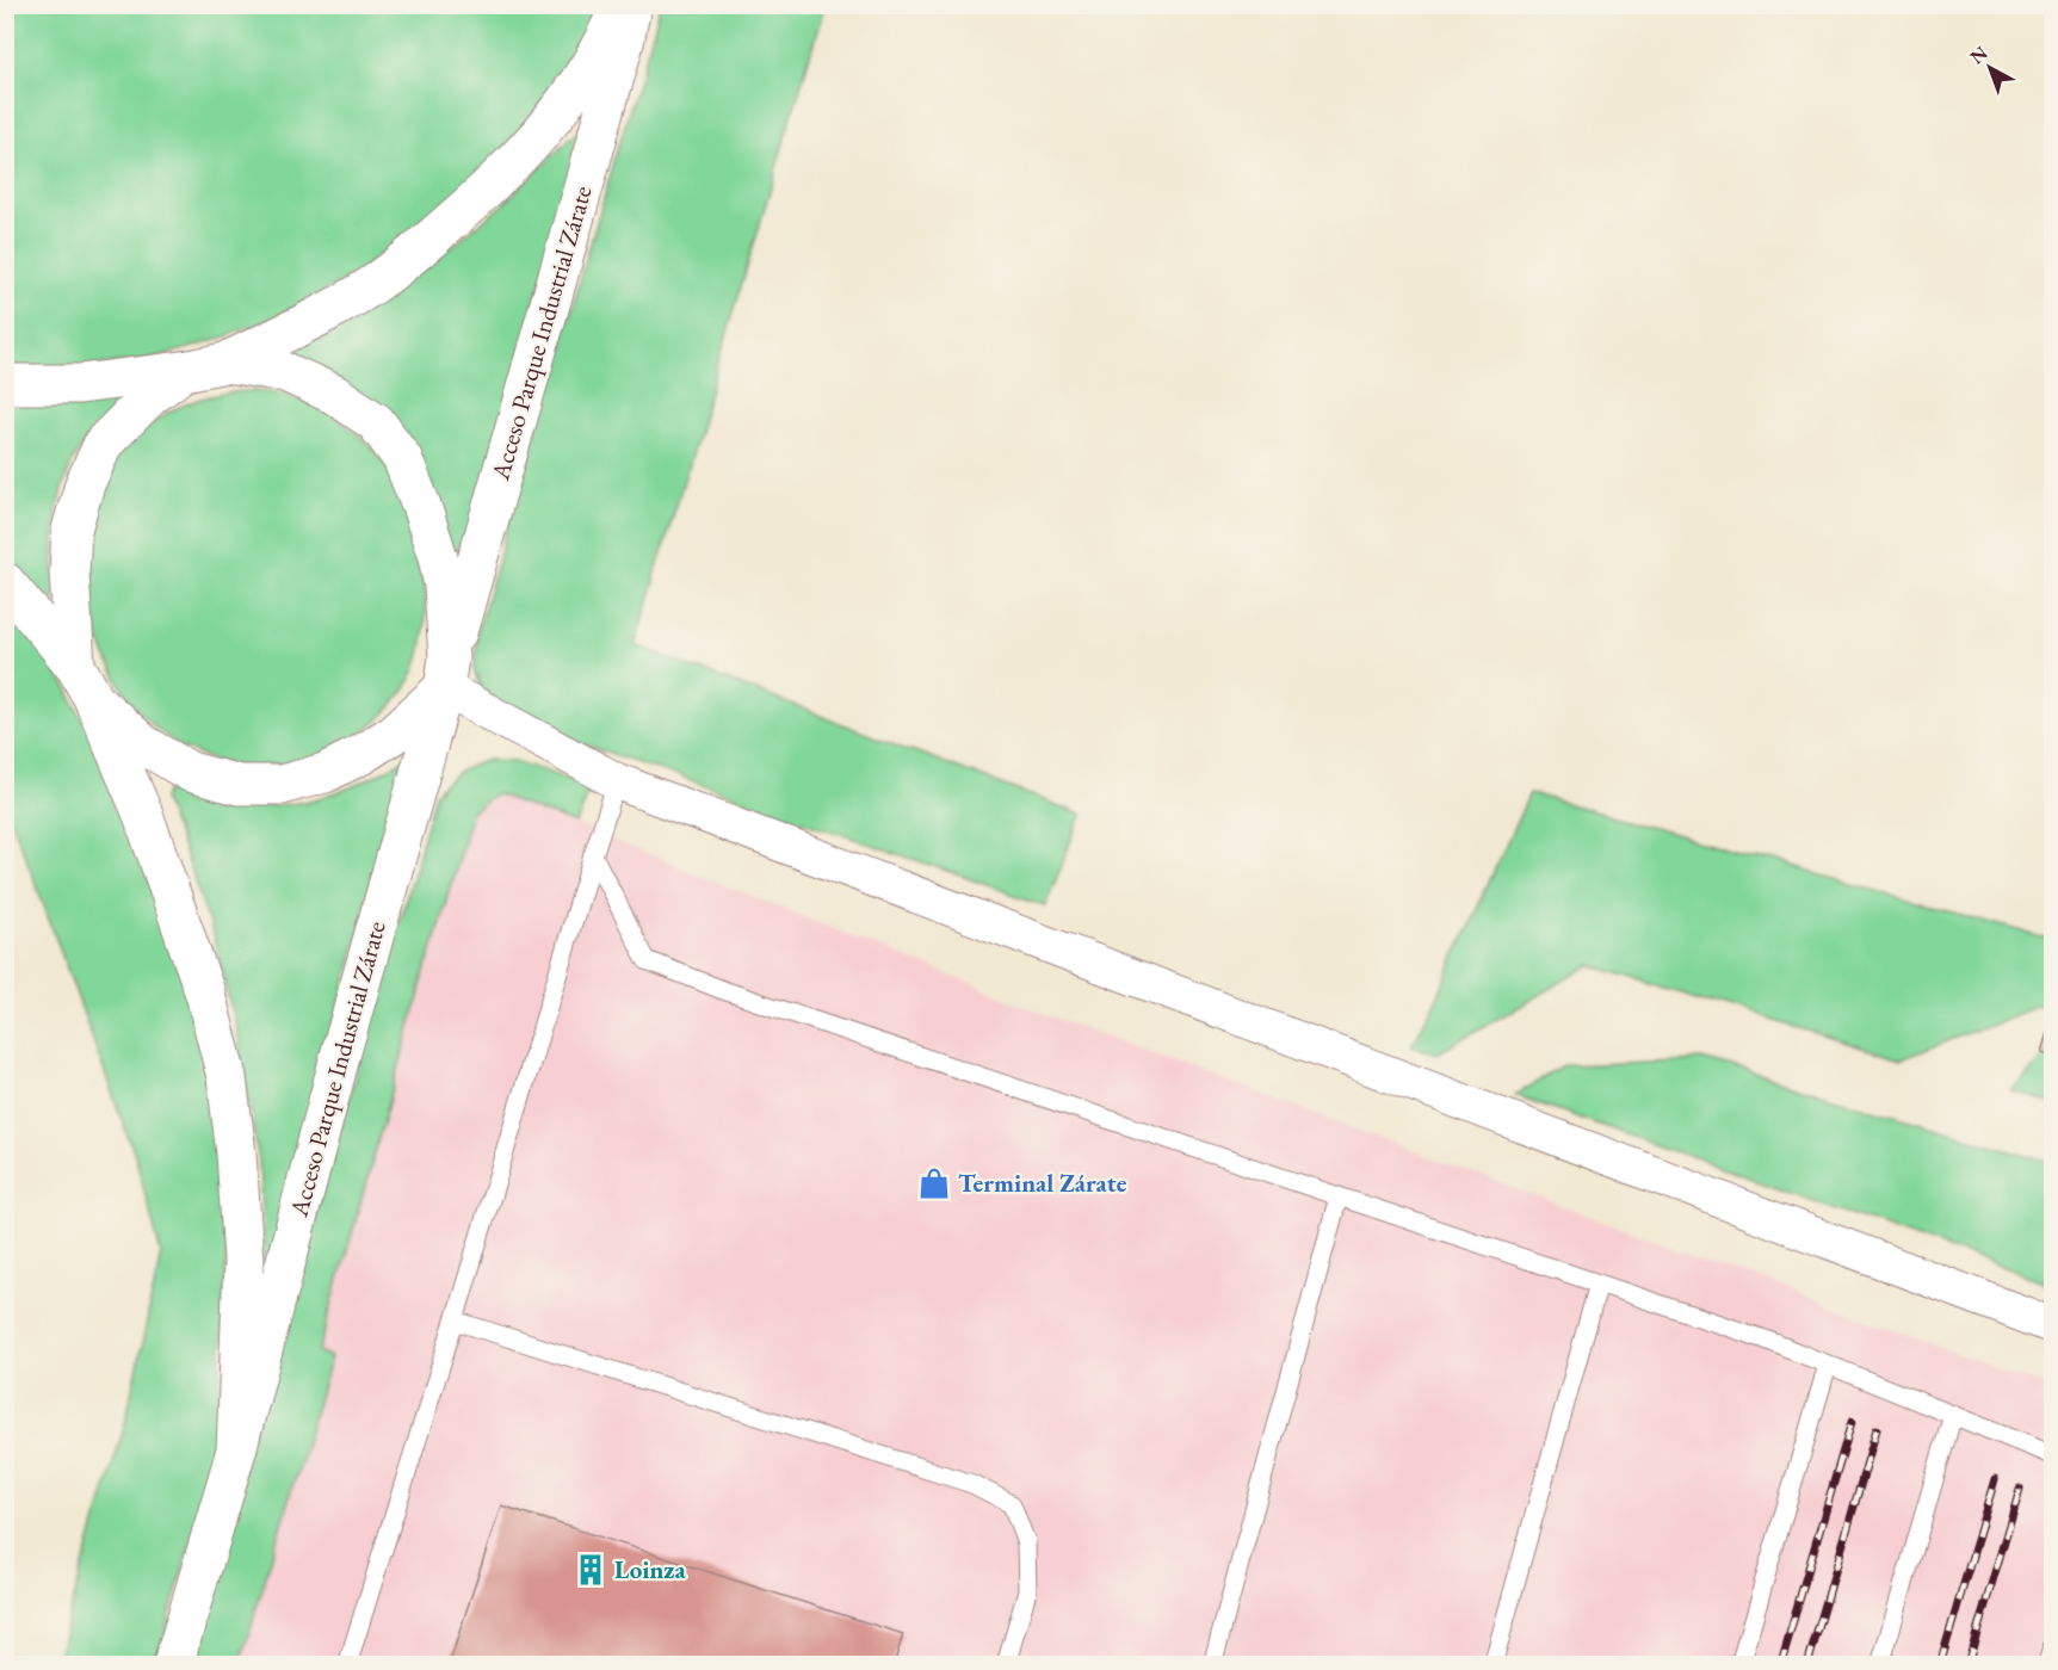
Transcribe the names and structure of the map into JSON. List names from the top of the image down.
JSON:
{
  "streets": {
    "main road": ["Acceso Parque Industrial Zárate"]
  },
  "places": {
    "shop": ["Terminal Zárate"],
    "building": ["Loinza"]
  },
  "north": "top left"
}
